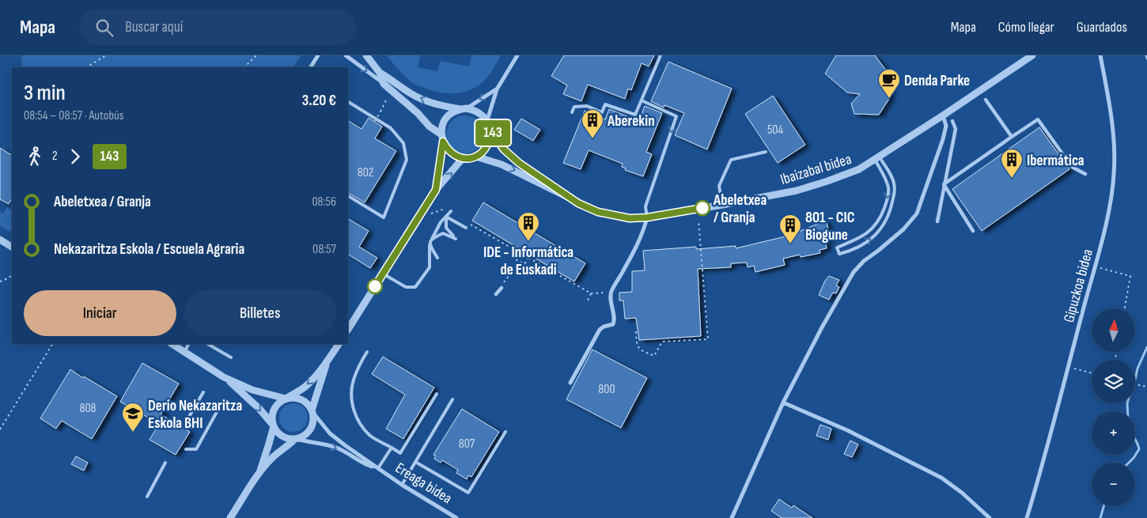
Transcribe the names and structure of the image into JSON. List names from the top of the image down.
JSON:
{
  "streets": {
    "street": ["Ibaizabal bidea", "Gipuzkoa bidea", "Ereaga bidea"]
  },
  "places": {
    "cafe": ["Denda Parke"],
    "building": [
      "Aberekin",
      "Ibermática",
      "IDE - Informática de Euskadi",
      "801 - CIC Biogune"
    ],
    "other": ["Abeletxea / Granja"],
    "school or university": ["Derio Nekazaritza Eskola BHI"]
  },
  "lines": ["bus line 143"],
  "house_numbers": [
    "504",
    "802",
    "800",
    "808",
    "807"
  ],
  "north": "top",
  "page": {
    "header": "Mapa",
    "search": "Buscar aquí",
    "nav": ["Mapa", "Cómo llegar", "Guardados"],
    "on_map": "143",
    "heading": ["3 min", "08:54 – 08:57 · Autobús", "3.20 €"],
    "legs": ["2", "143"],
    "list": [
      {
        "name": "Abeletxea / Granja",
        "value": "08:56"
      },
      {
        "name": "Nekazaritza Eskola / Escuela Agraria",
        "value": "08:57"
      }
    ],
    "buttons": ["Iniciar", "Billetes"],
    "map_buttons": ["+", "−"]
  }
}
